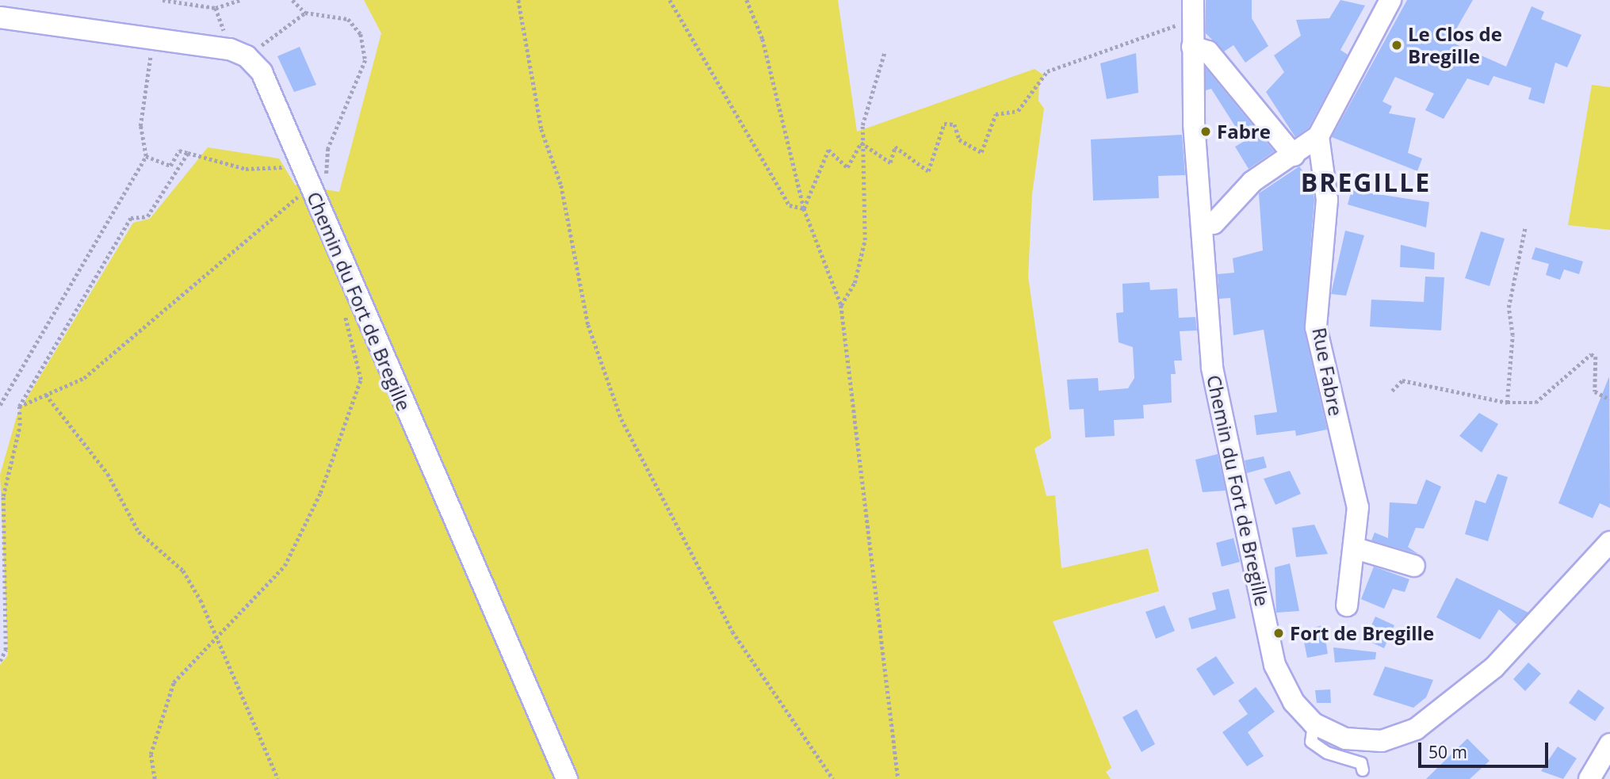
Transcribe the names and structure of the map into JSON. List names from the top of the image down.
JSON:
{
  "streets": {
    "street": ["Chemin du Fort de Bregille", "Rue Fabre"]
  },
  "districts": ["BREGILLE"],
  "places": ["Le Clos de Bregille", "Fabre", "Fort de Bregille"],
  "scale_bar": "50 m"
}
